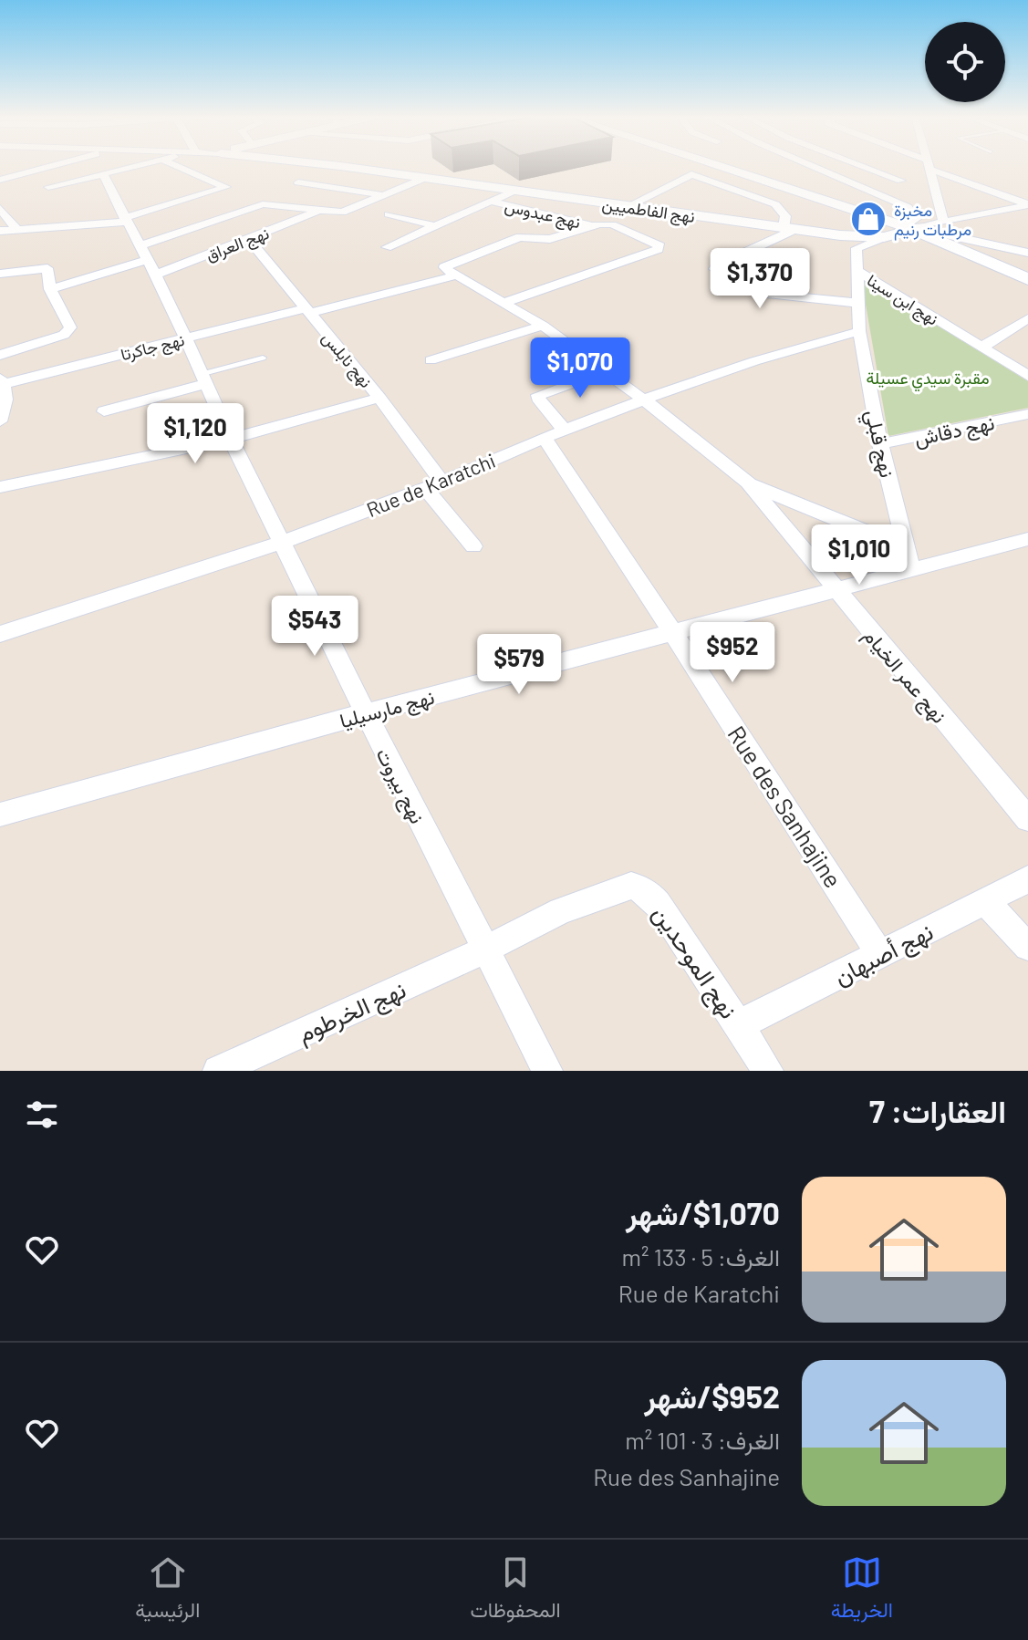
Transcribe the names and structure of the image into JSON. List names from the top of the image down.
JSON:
{
  "streets": {
    "main road": ["نهج الفاطميين", "نهج ابن سينا"],
    "street": [
      "نهج عبدوس",
      "نهج العراق",
      "نهج جاكرتا",
      "نهج نابلس",
      "نهج دقاش",
      "نهج قبلي",
      "Rue de Karatchi",
      "نهج عمر الخيام",
      "نهج مارسيليا",
      "نهج بيروت",
      "Rue des Sanhajine",
      "نهج أصبهان",
      "نهج الموحدين",
      "نهج الخرطوم"
    ]
  },
  "crossings": [
    ["نهج الفاطميين", "نهج ابن سينا"],
    ["نهج عبدوس", "نهج جاكرتا"],
    ["نهج العراق", "نهج نابلس"],
    ["نهج العراق", "نهج بيروت"],
    ["نهج ابن سينا", "نهج قبلي"],
    ["نهج جاكرتا", "نهج نابلس"],
    ["نهج جاكرتا", "نهج عمر الخيام"],
    ["نهج جاكرتا", "نهج بيروت"],
    ["نهج نابلس", "Rue de Karatchi"],
    ["نهج دقاش", "نهج قبلي"],
    ["نهج قبلي", "Rue de Karatchi"],
    ["نهج قبلي", "نهج مارسيليا"],
    ["Rue de Karatchi", "نهج عمر الخيام"],
    ["Rue de Karatchi", "نهج بيروت"],
    ["Rue de Karatchi", "Rue des Sanhajine"],
    ["نهج عمر الخيام", "نهج مارسيليا"],
    ["نهج عمر الخيام", "Rue des Sanhajine"],
    ["نهج مارسيليا", "نهج بيروت"],
    ["نهج مارسيليا", "Rue des Sanhajine"],
    ["نهج بيروت", "نهج الموحدين"],
    ["نهج بيروت", "نهج الخرطوم"],
    ["Rue des Sanhajine", "نهج أصبهان"],
    ["نهج أصبهان", "نهج الموحدين"],
    ["نهج الموحدين", "نهج الخرطوم"]
  ],
  "parks": ["مقبرة سيدي عسيلة"],
  "places": {
    "shop": ["مخبزة مرطبات رنيم"]
  },
  "page": {
    "price": [
      "$1,370",
      "$1,070",
      "$1,120",
      "$1,010",
      "$543",
      "$952",
      "$579"
    ],
    "heading": "العقارات: 7",
    "list": [
      {
        "name": "$1,070/شهر",
        "note": "الغرف: 5 · 133 m² · Rue de Karatchi"
      },
      {
        "name": "$952/شهر",
        "note": "الغرف: 3 · 101 m² · Rue des Sanhajine"
      }
    ],
    "tabs": ["الخريطة", "المحفوظات", "الرئيسية"]
  }
}
